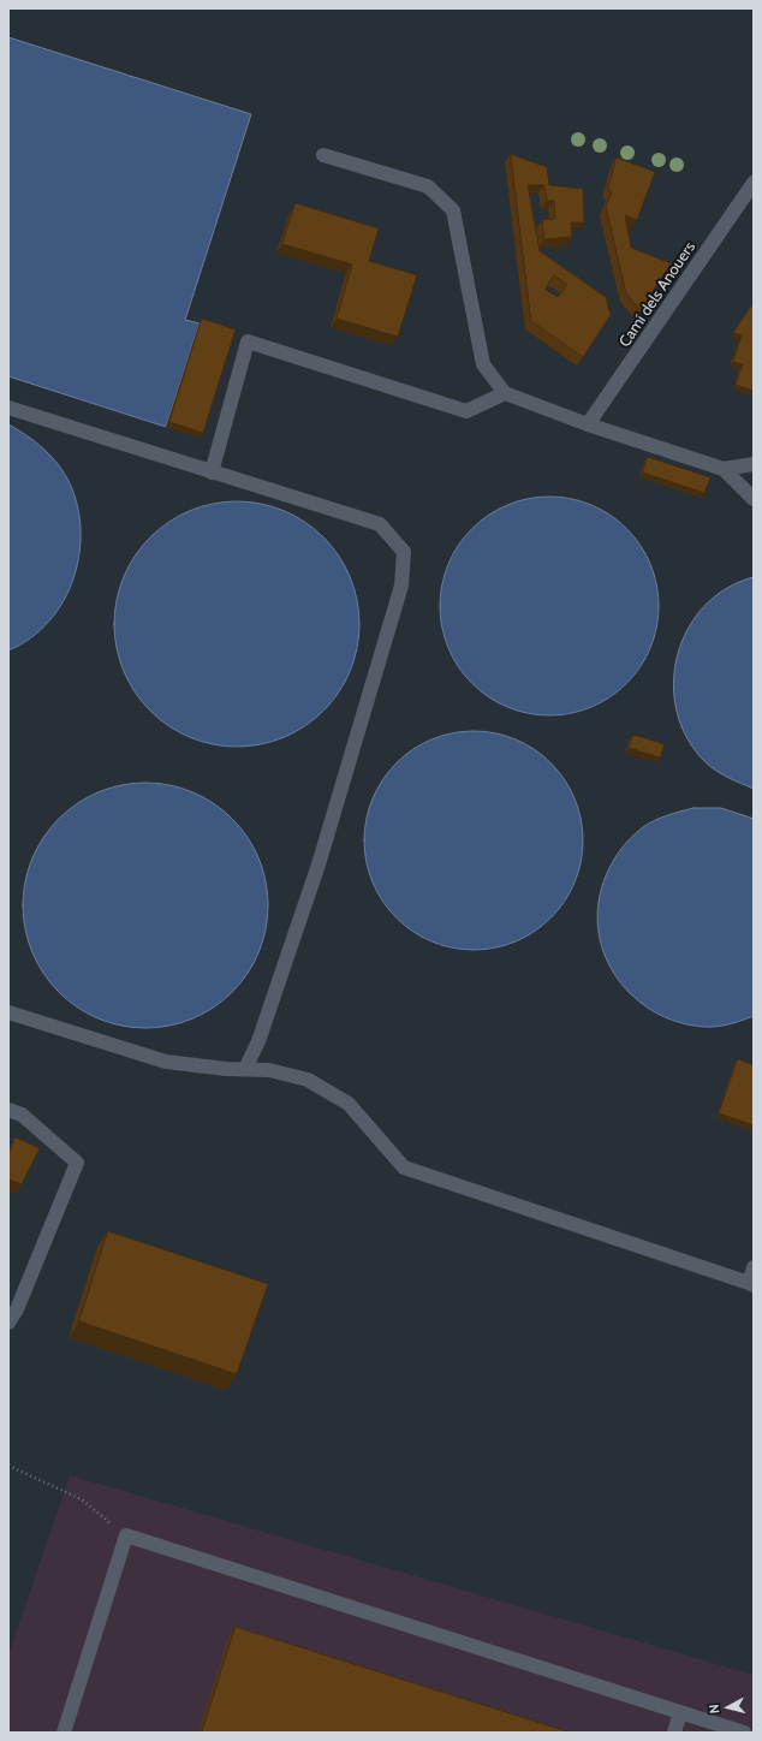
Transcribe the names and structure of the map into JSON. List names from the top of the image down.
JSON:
{
  "streets": {
    "street": ["Camí dels Anouers"]
  },
  "north": "left"
}
